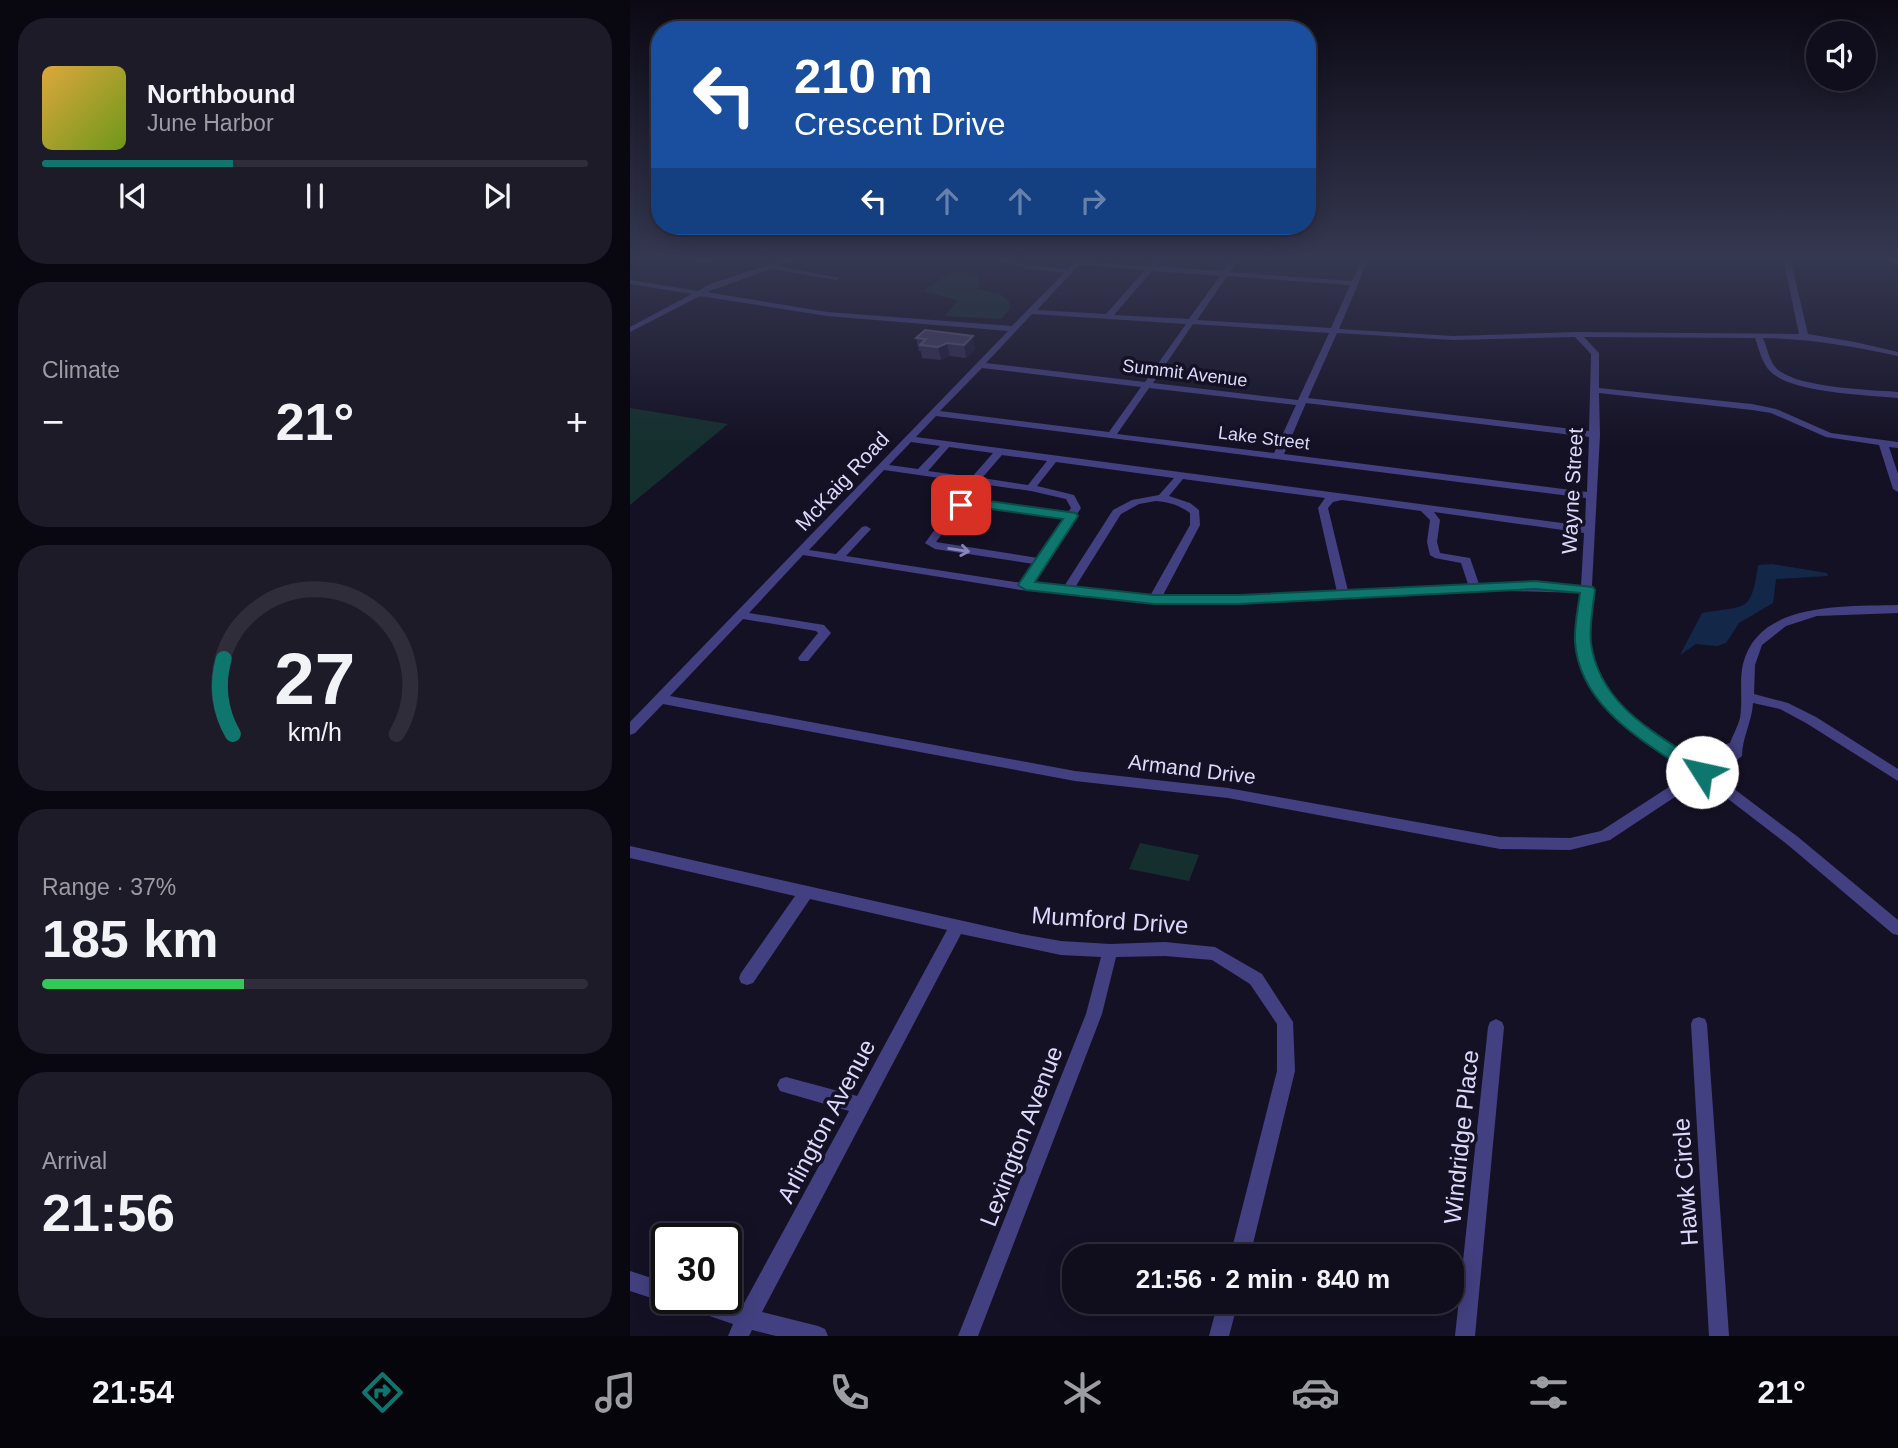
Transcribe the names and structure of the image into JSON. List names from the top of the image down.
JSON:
{
  "streets": {
    "street": [
      "Summit Avenue",
      "Lake Street",
      "McKaig Road",
      "Wayne Street",
      "Armand Drive",
      "Mumford Drive",
      "Arlington Avenue",
      "Lexington Avenue",
      "Windridge Place",
      "Hawk Circle"
    ]
  },
  "crossings": [
    ["Summit Avenue", "McKaig Road"],
    ["Summit Avenue", "Wayne Street"],
    ["Lake Street", "McKaig Road"],
    ["Lake Street", "Wayne Street"],
    ["McKaig Road", "Armand Drive"],
    ["Wayne Street", "Armand Drive"],
    ["Mumford Drive", "Arlington Avenue"],
    ["Mumford Drive", "Lexington Avenue"]
  ],
  "page": {
    "turn": ["210 m", "Crescent Drive"],
    "song": ["Northbound", "June Harbor"],
    "tile": [
      "Climate",
      ["Range · 37%", "185 km"],
      ["Arrival", "21:56"]
    ],
    "heat": ["−", "21°", "+"],
    "limit": "30",
    "trip": "21:56 · 2 min · 840 m",
    "tabs": ["21:54", "21°"],
    "gauge": ["27", "km/h"]
  }
}
